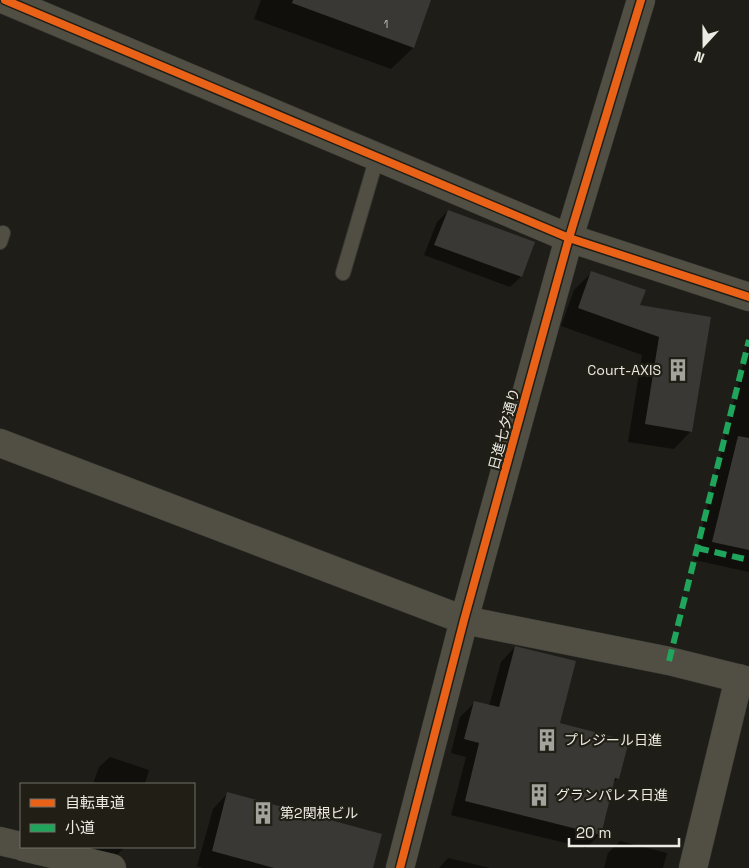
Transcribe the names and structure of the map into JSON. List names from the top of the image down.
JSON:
{
  "streets": {
    "street": ["日進七夕通り"]
  },
  "places": {
    "building": [
      "Court-AXIS",
      "プレジール日進",
      "グランパレス日進",
      "第2関根ビル"
    ]
  },
  "house_numbers": ["1"],
  "legend": ["自転車道", "小道"],
  "scale_bar": "20 m",
  "north": "bottom"
}
